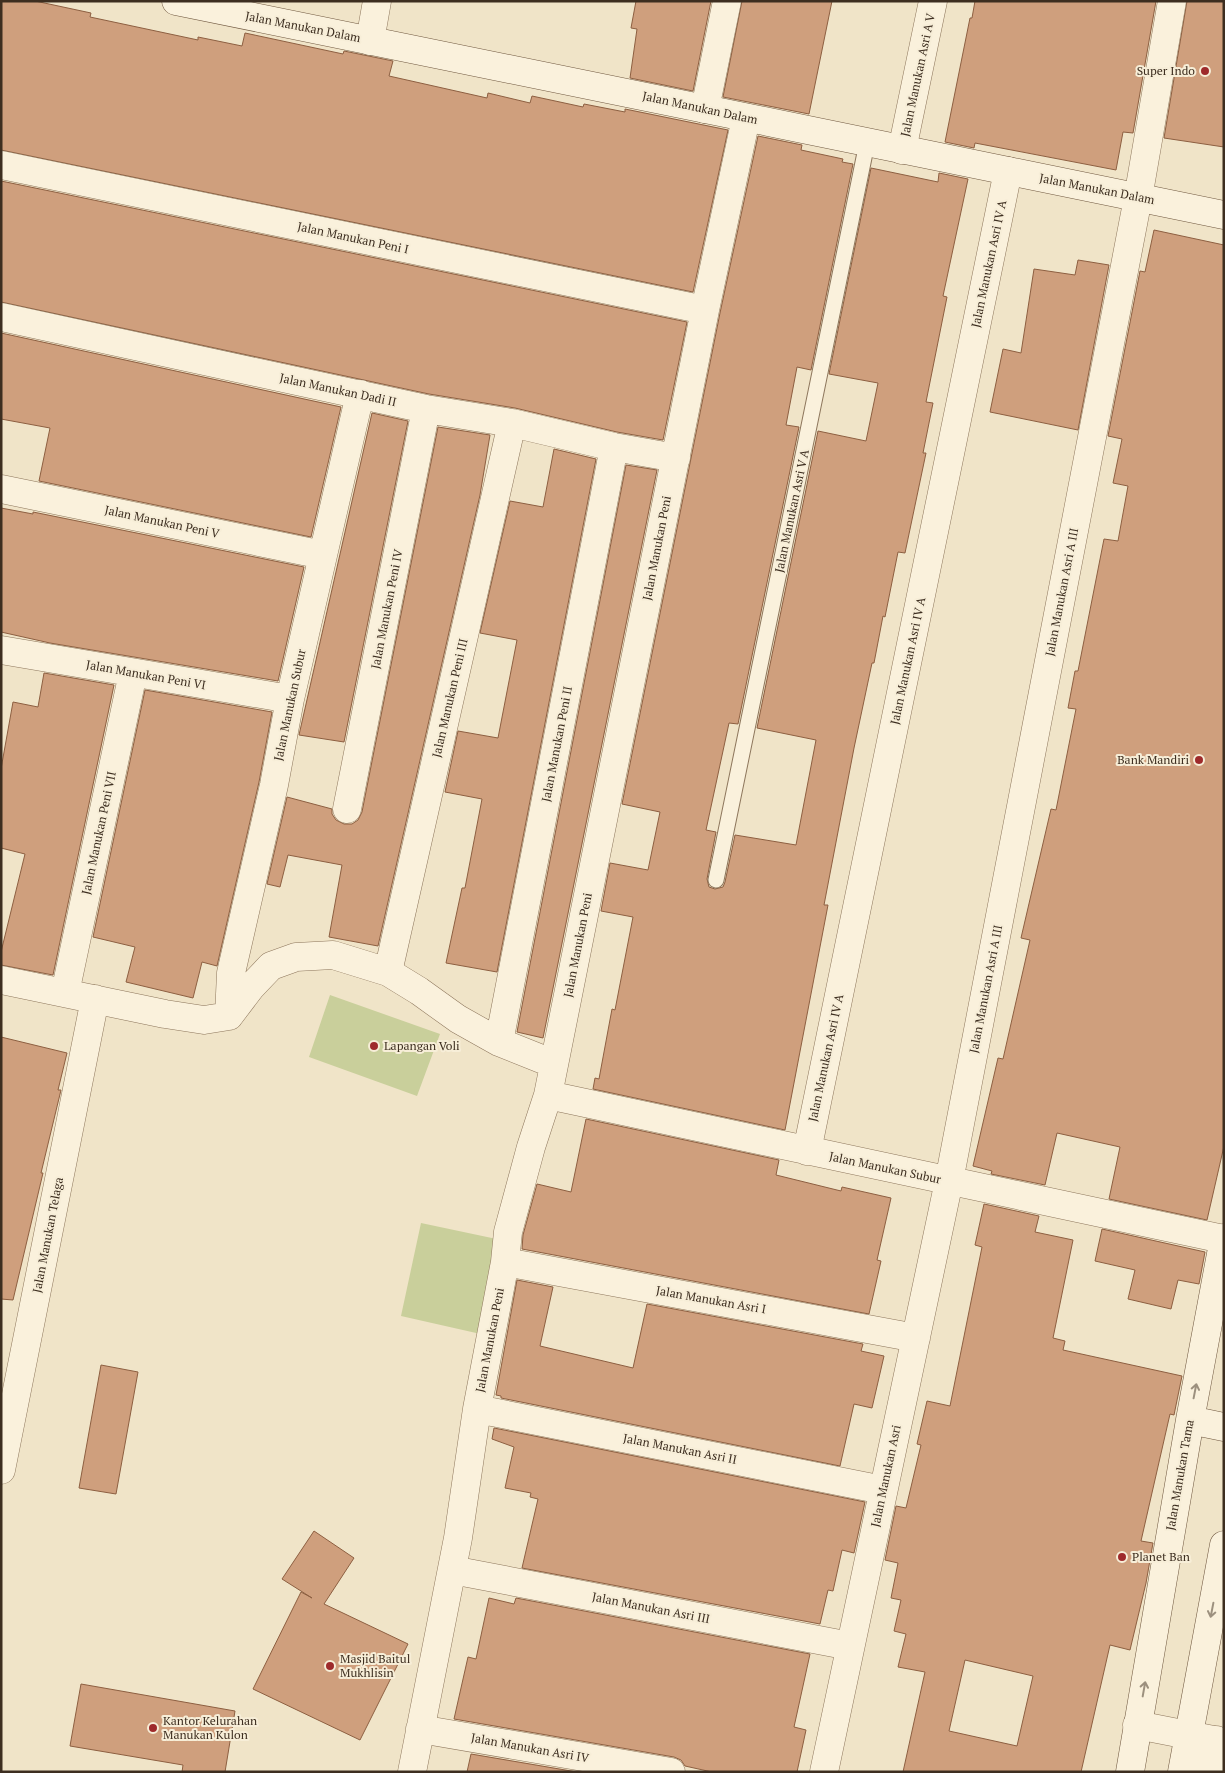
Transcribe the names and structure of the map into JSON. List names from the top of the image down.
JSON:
{
  "streets": {
    "street": [
      "Jalan Manukan Dalam",
      "Jalan Manukan Asri A V",
      "Jalan Manukan Peni I",
      "Jalan Manukan Asri IV A",
      "Jalan Manukan Dadi II",
      "Jalan Manukan Peni V",
      "Jalan Manukan Peni",
      "Jalan Manukan Asri A III",
      "Jalan Manukan Peni IV",
      "Jalan Manukan Peni VI",
      "Jalan Manukan Peni III",
      "Jalan Manukan Subur",
      "Jalan Manukan Peni II",
      "Jalan Manukan Peni VII",
      "Jalan Manukan Telaga",
      "Jalan Manukan Asri I",
      "Jalan Manukan Asri II",
      "Jalan Manukan Tama",
      "Jalan Manukan Asri",
      "Jalan Manukan Asri III",
      "Jalan Manukan Asri IV"
    ],
    "lane": ["Jalan Manukan Asri V A"]
  },
  "crossings": [
    ["Jalan Manukan Dalam", "Jalan Manukan Asri A V"],
    ["Jalan Manukan Dalam", "Jalan Manukan Asri IV A"],
    ["Jalan Manukan Dalam", "Jalan Manukan Asri V A"],
    ["Jalan Manukan Dalam", "Jalan Manukan Peni"],
    ["Jalan Manukan Dalam", "Jalan Manukan Asri A III"],
    ["Jalan Manukan Peni I", "Jalan Manukan Peni"],
    ["Jalan Manukan Asri IV A", "Jalan Manukan Subur"],
    ["Jalan Manukan Dadi II", "Jalan Manukan Peni"],
    ["Jalan Manukan Dadi II", "Jalan Manukan Peni IV"],
    ["Jalan Manukan Dadi II", "Jalan Manukan Peni III"],
    ["Jalan Manukan Dadi II", "Jalan Manukan Subur"],
    ["Jalan Manukan Dadi II", "Jalan Manukan Peni II"],
    ["Jalan Manukan Peni V", "Jalan Manukan Subur"],
    ["Jalan Manukan Peni", "Jalan Manukan Subur"],
    ["Jalan Manukan Peni", "Jalan Manukan Asri I"],
    ["Jalan Manukan Peni", "Jalan Manukan Asri II"],
    ["Jalan Manukan Peni", "Jalan Manukan Asri III"],
    ["Jalan Manukan Peni", "Jalan Manukan Asri IV"],
    ["Jalan Manukan Asri A III", "Jalan Manukan Subur"],
    ["Jalan Manukan Asri A III", "Jalan Manukan Asri"],
    ["Jalan Manukan Peni VI", "Jalan Manukan Subur"],
    ["Jalan Manukan Peni VI", "Jalan Manukan Peni VII"],
    ["Jalan Manukan Subur", "Jalan Manukan Tama"],
    ["Jalan Manukan Subur", "Jalan Manukan Asri"],
    ["Jalan Manukan Asri I", "Jalan Manukan Asri"],
    ["Jalan Manukan Asri II", "Jalan Manukan Asri"],
    ["Jalan Manukan Asri", "Jalan Manukan Asri III"]
  ],
  "places": [
    "Super Indo",
    "Bank Mandiri",
    "Lapangan Voli",
    "Planet Ban",
    "Masjid Baitul Mukhlisin",
    "Kantor Kelurahan Manukan Kulon"
  ]
}
